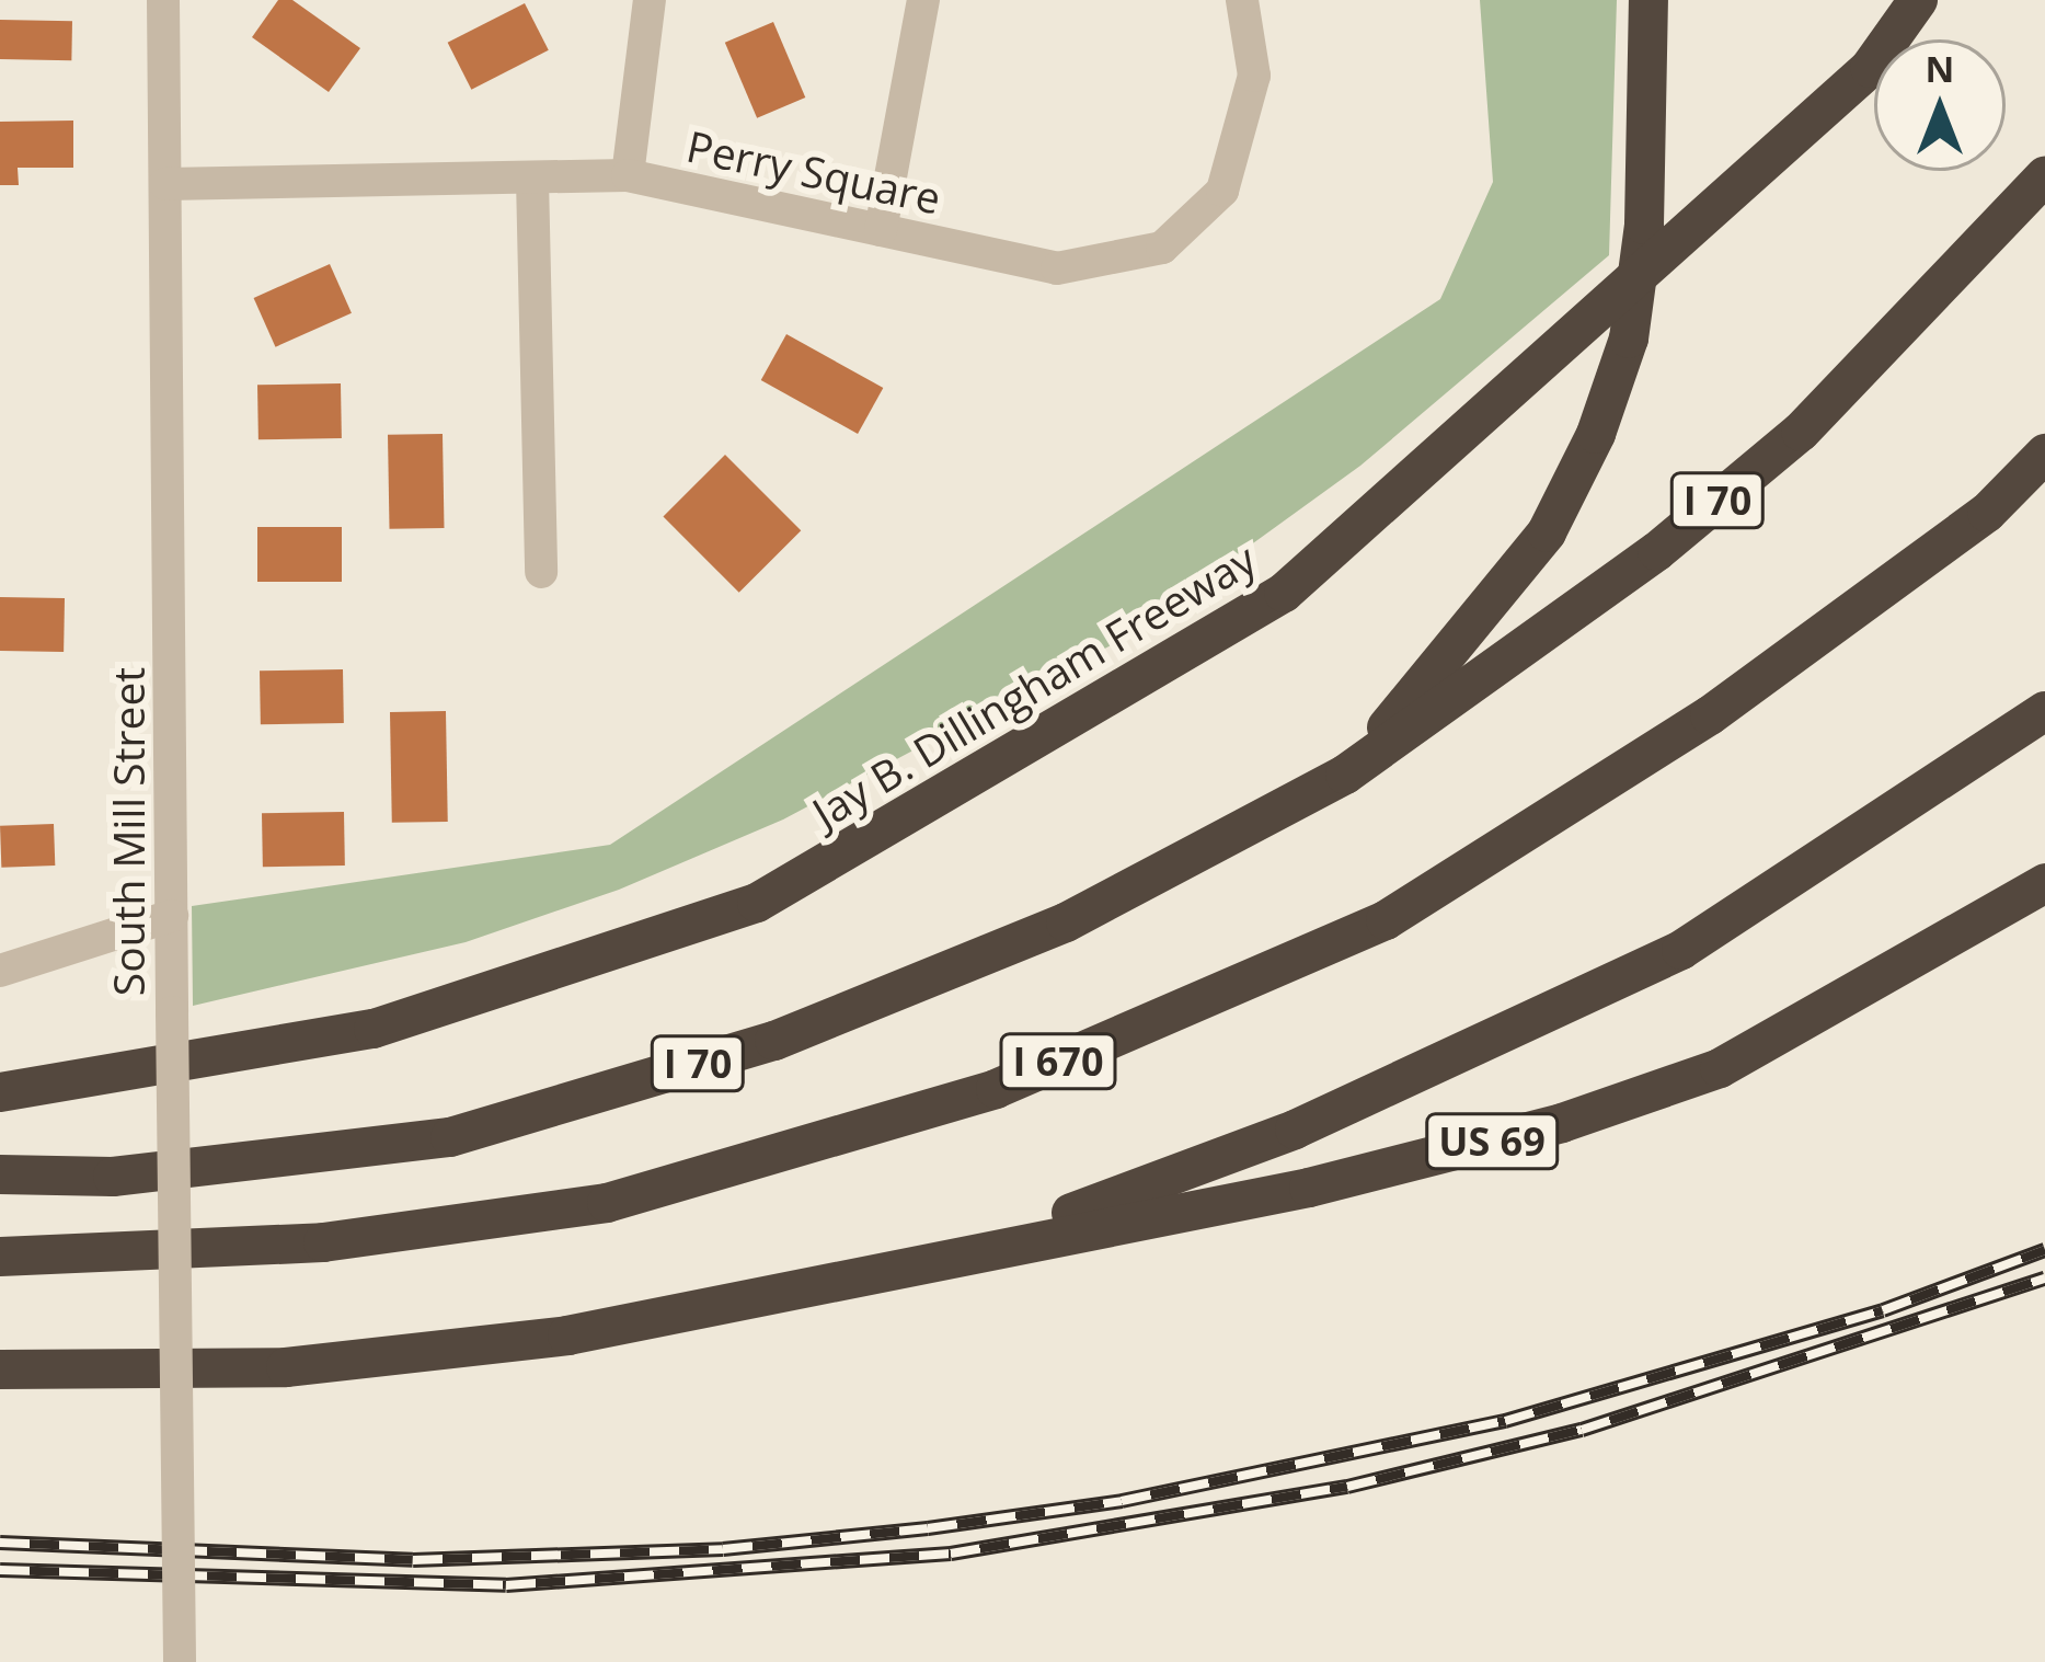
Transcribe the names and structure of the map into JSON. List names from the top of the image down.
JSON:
{
  "streets": {
    "highway": [
      "I 70",
      "Jay B. Dillingham Freeway",
      "I 670",
      "US 69"
    ],
    "street": ["Perry Square", "South Mill Street"]
  },
  "crossings": [
    ["Perry Square", "South Mill Street"]
  ],
  "north": "top"
}
